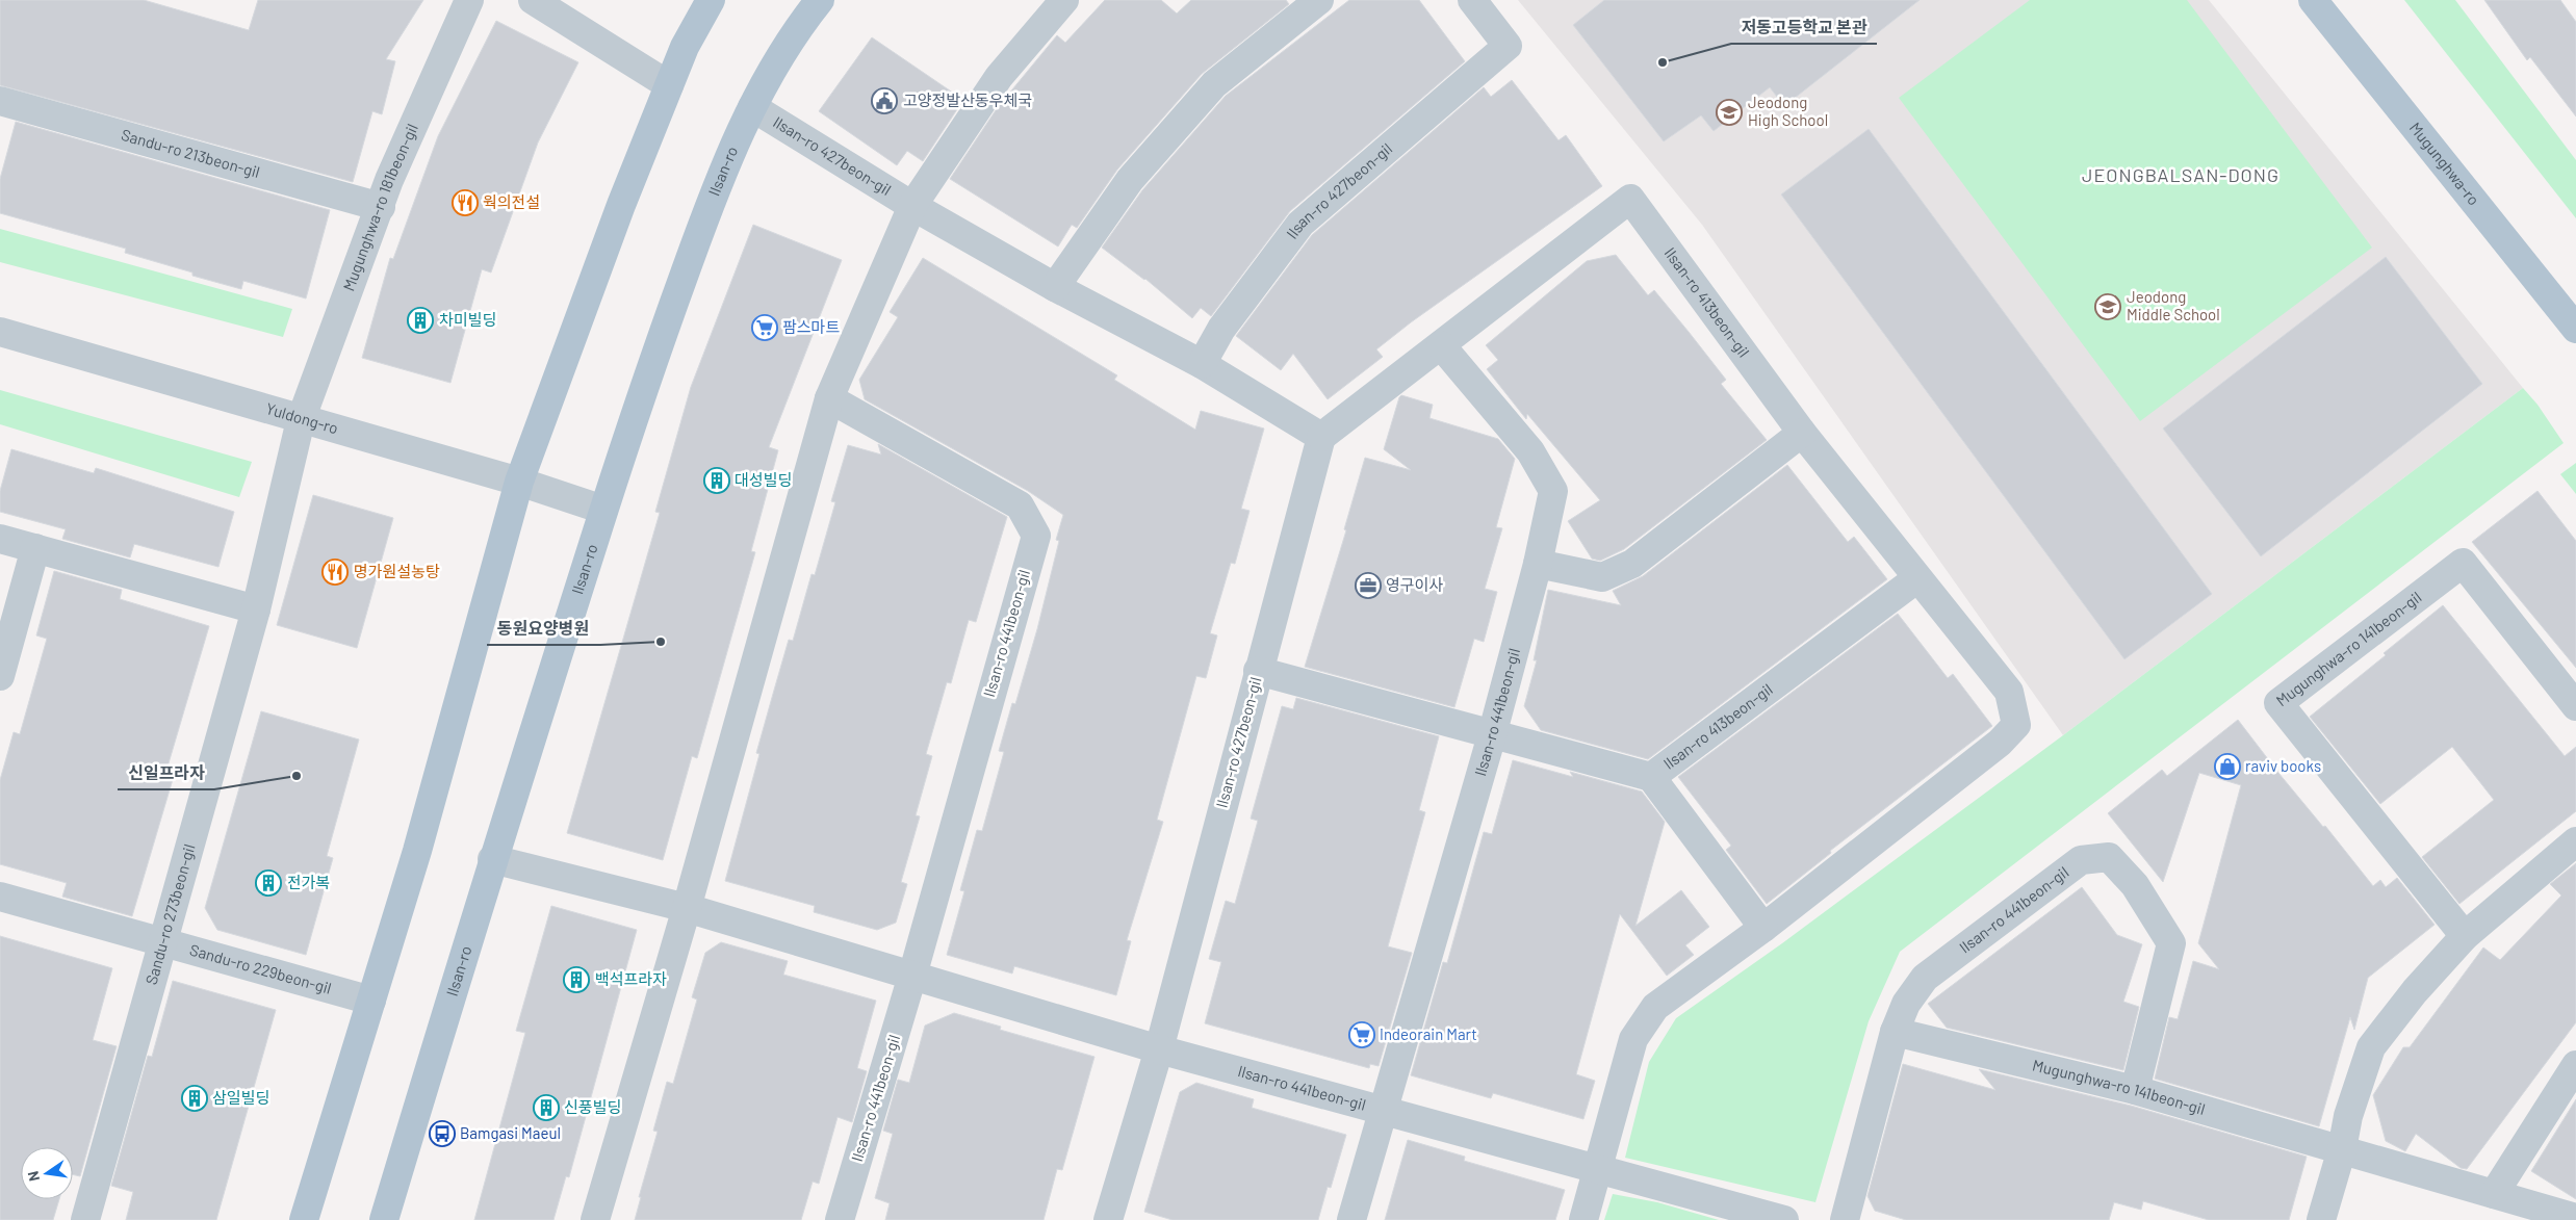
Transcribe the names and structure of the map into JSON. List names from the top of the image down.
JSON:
{
  "streets": {
    "main road": ["Mugunghwa-ro", "Ilsan-ro"],
    "street": [
      "Sandu-ro 213beon-gil",
      "Ilsan-ro 427beon-gil",
      "Mugunghwa-ro 181beon-gil",
      "Ilsan-ro 413beon-gil",
      "Yuldong-ro",
      "Ilsan-ro 441beon-gil",
      "Mugunghwa-ro 141beon-gil",
      "Sandu-ro 273beon-gil",
      "Sandu-ro 229beon-gil"
    ]
  },
  "crossings": [
    ["Sandu-ro 213beon-gil", "Mugunghwa-ro 181beon-gil"],
    ["Ilsan-ro 427beon-gil", "Ilsan-ro"],
    ["Ilsan-ro 427beon-gil", "Ilsan-ro 413beon-gil"],
    ["Ilsan-ro 427beon-gil", "Ilsan-ro 441beon-gil"],
    ["Ilsan-ro", "Yuldong-ro"],
    ["Ilsan-ro", "Ilsan-ro 441beon-gil"],
    ["Mugunghwa-ro 181beon-gil", "Yuldong-ro"],
    ["Mugunghwa-ro 181beon-gil", "Sandu-ro 273beon-gil"],
    ["Ilsan-ro 413beon-gil", "Ilsan-ro 441beon-gil"],
    ["Yuldong-ro", "Sandu-ro 273beon-gil"],
    ["Ilsan-ro 441beon-gil", "Mugunghwa-ro 141beon-gil"],
    ["Sandu-ro 273beon-gil", "Sandu-ro 229beon-gil"]
  ],
  "districts": ["JEONGBALSAN-DONG"],
  "places": {
    "other": ["저동고등학교 본관", "동원요양병원", "신일프라자"],
    "public building": ["고양정발산동우체국"],
    "school or university": ["Jeodong High School", "Jeodong Middle School"],
    "restaurant": ["웍의전설", "명가원설농탕"],
    "building": [
      "차미빌딩",
      "대성빌딩",
      "전가복",
      "백석프라자",
      "삼일빌딩",
      "신풍빌딩"
    ],
    "supermarket": ["팜스마트", "Indeorain Mart"],
    "office": ["영구이사"],
    "shop": ["raviv books"],
    "bus stop": ["Bamgasi Maeul"]
  },
  "north": "left"
}
